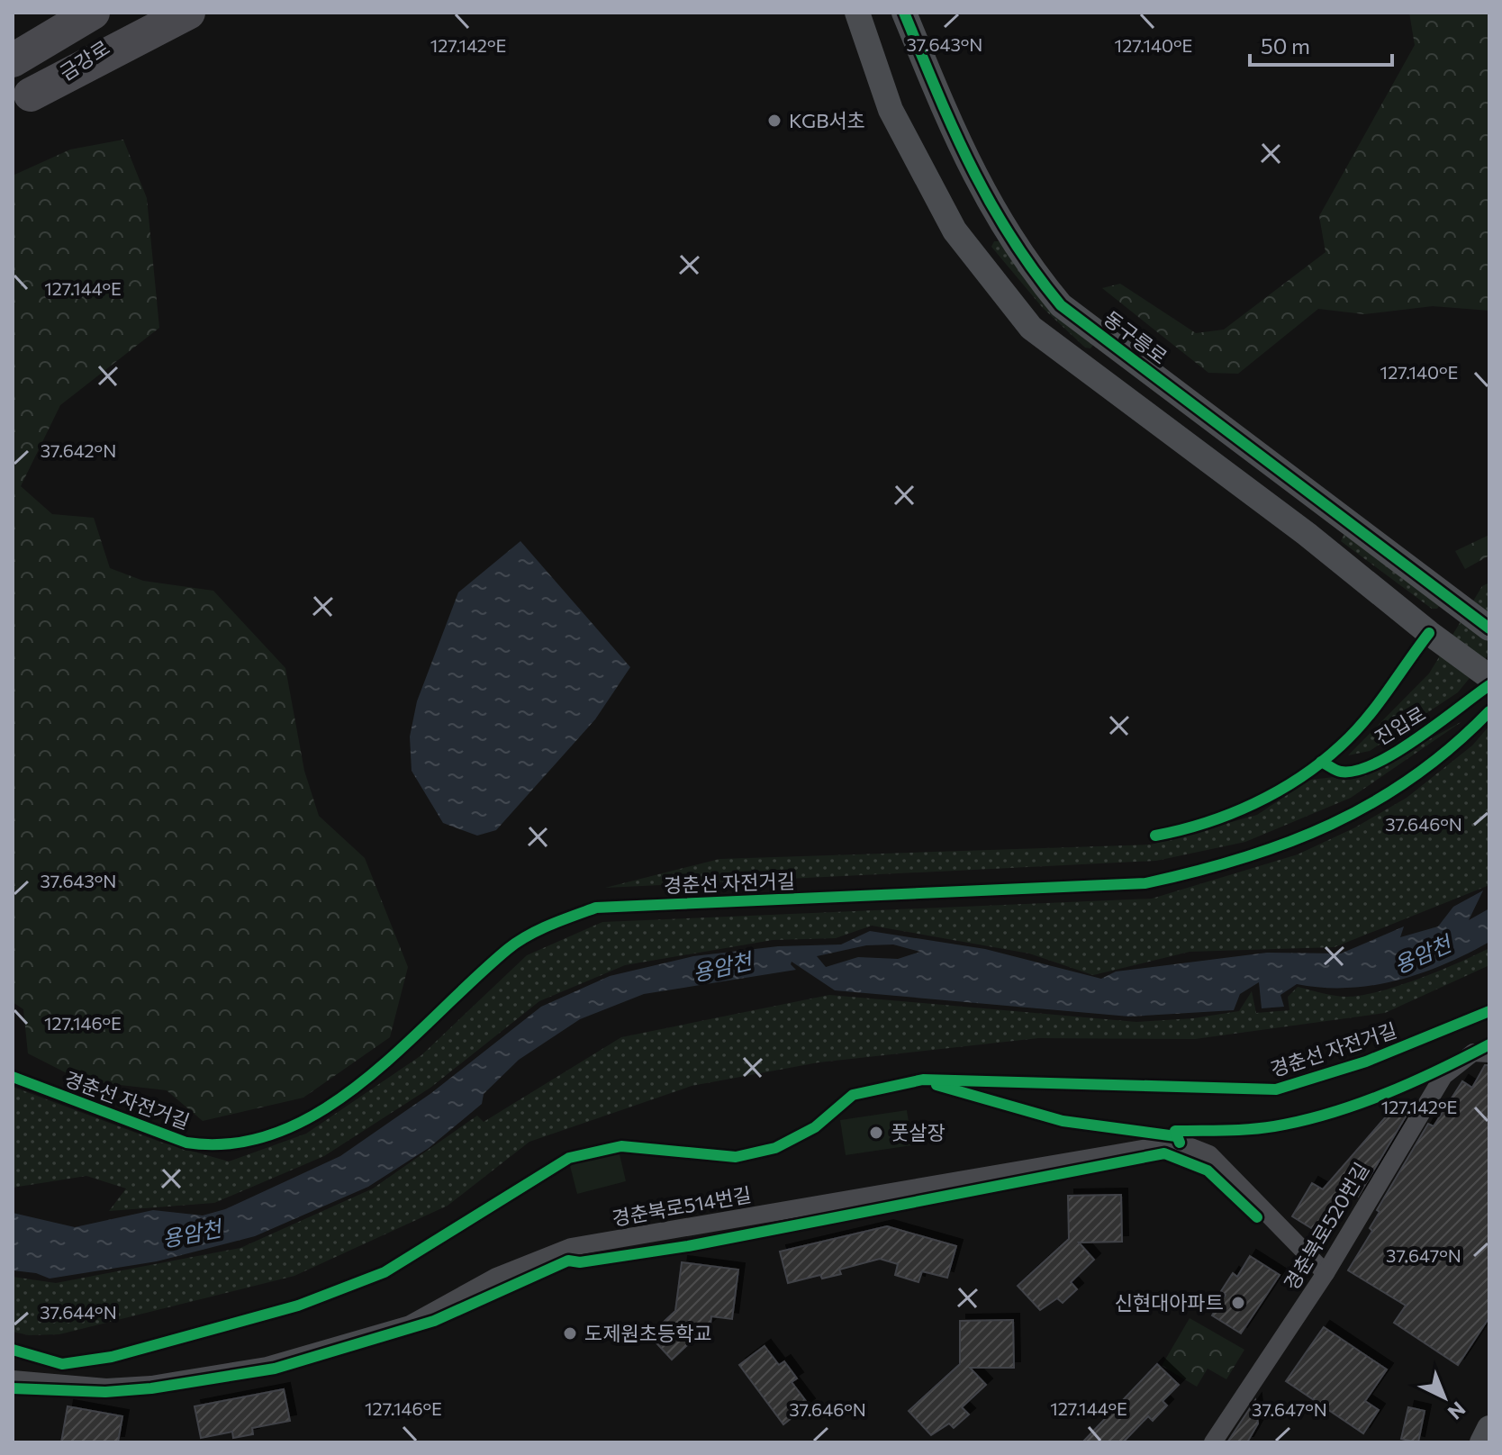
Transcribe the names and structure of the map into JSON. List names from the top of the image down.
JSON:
{
  "streets": {
    "highway": ["금강로"],
    "street": ["동구릉로", "경춘북로514번길", "경춘북로520번길"],
    "cycle path": ["진입로", "경춘선 자전거길"]
  },
  "crossings": [
    ["경춘북로514번길", "경춘북로520번길"]
  ],
  "water": ["용암천"],
  "places": [
    "KGB서초",
    "풋살장",
    "신현대아파트",
    "도제원초등학교"
  ],
  "scale_bar": "50 m",
  "north": "bottom right",
  "coordinates": [
    "37.643°N",
    "127.142°E",
    "127.140°E",
    "127.144°E",
    "37.642°N",
    "37.646°N",
    "127.146°E",
    "37.647°N",
    "37.644°N"
  ]
}
